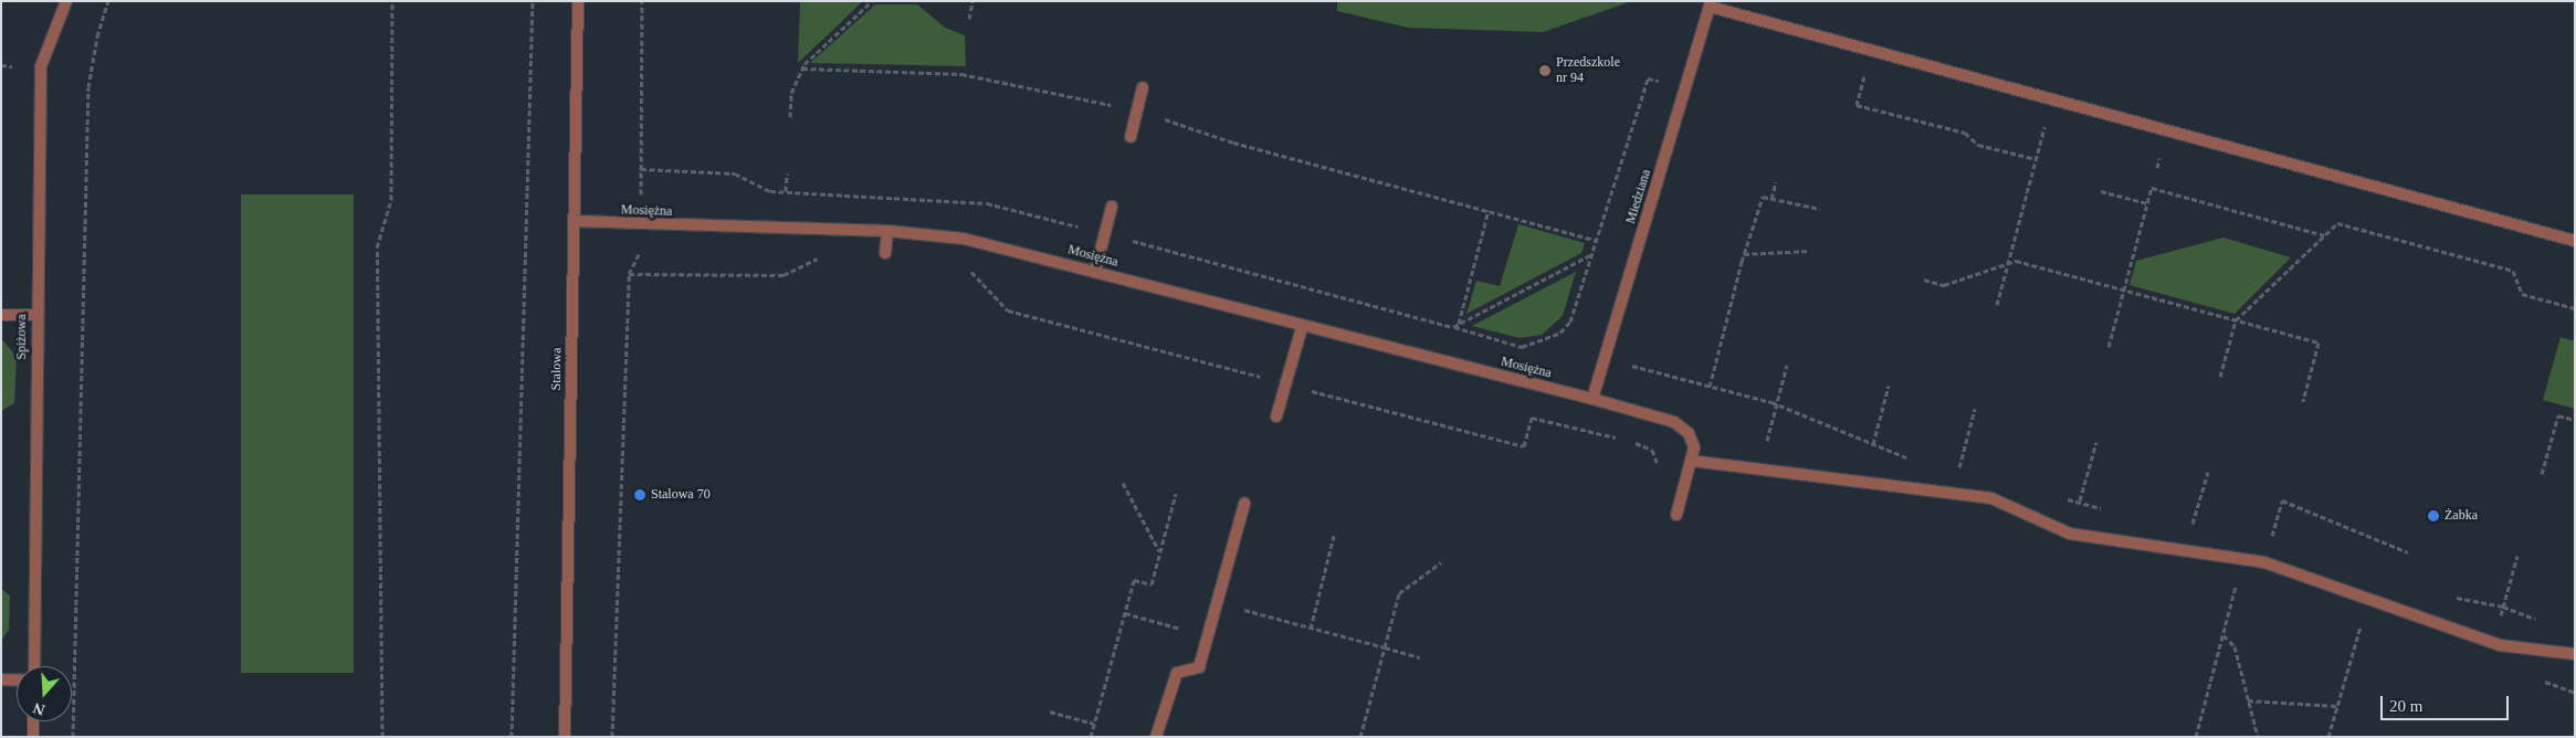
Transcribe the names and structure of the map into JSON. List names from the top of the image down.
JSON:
{
  "streets": {
    "street": [
      "Miedziana",
      "Mosiężna",
      "Spiżowa",
      "Stalowa"
    ]
  },
  "crossings": [
    ["Miedziana", "Mosiężna"],
    ["Mosiężna", "Stalowa"]
  ],
  "places": ["Przedszkole nr 94", "Stalowa 70", "Żabka"],
  "scale_bar": "20 m",
  "north": "bottom"
}
